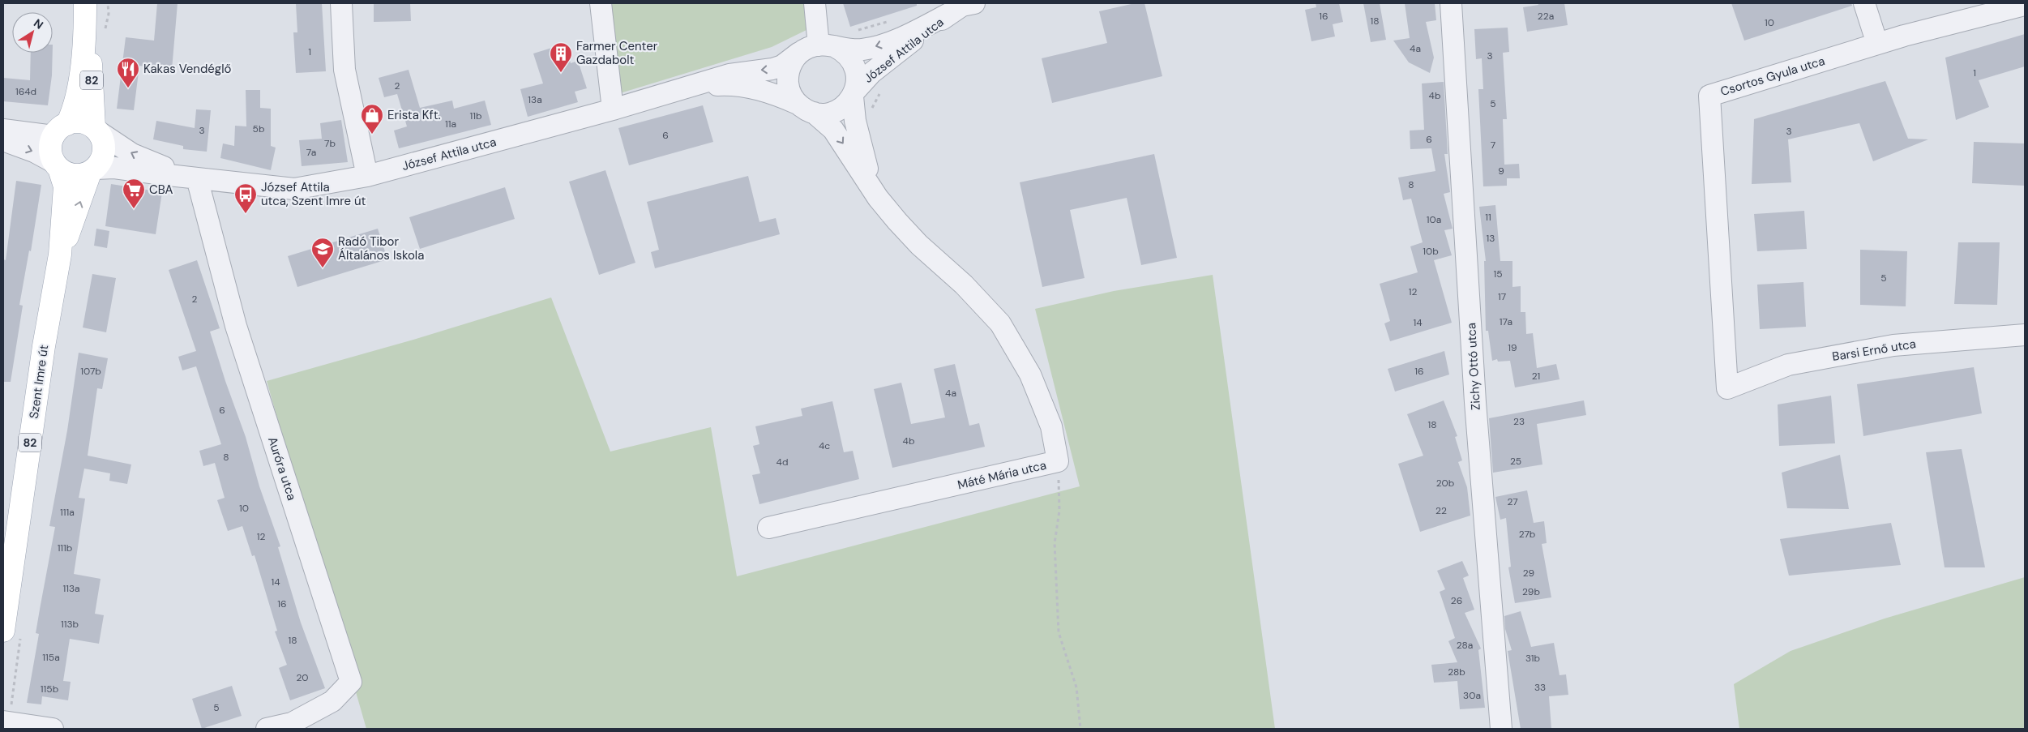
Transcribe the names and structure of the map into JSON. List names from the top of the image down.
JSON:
{
  "streets": {
    "main road": ["82", "Szent Imre út"],
    "street": [
      "József Attila utca",
      "Csortos Gyula utca",
      "Barsi Ernő utca",
      "Zichy Ottó utca",
      "Auróra utca",
      "Máté Mária utca"
    ]
  },
  "crossings": [
    ["József Attila utca", "82"],
    ["József Attila utca", "Szent Imre út"],
    ["József Attila utca", "Auróra utca"],
    ["József Attila utca", "Máté Mária utca"],
    ["Csortos Gyula utca", "Barsi Ernő utca"],
    ["82", "Szent Imre út"]
  ],
  "places": {
    "building": ["Farmer Center Gazdabolt"],
    "restaurant": ["Kakas Vendéglő"],
    "shop": ["Erista Kft."],
    "supermarket": ["CBA"],
    "bus stop": ["József Attila utca, Szent Imre út"],
    "school or university": ["Radó Tibor Általános Iskola"]
  },
  "house_numbers": [
    "16",
    "22a",
    "18",
    "10",
    "4a",
    "1",
    "3",
    "1",
    "2",
    "164d",
    "4b",
    "13a",
    "5",
    "11b",
    "11a",
    "5b",
    "3",
    "3",
    "6",
    "6",
    "7b",
    "7",
    "7a",
    "9",
    "8",
    "11",
    "10a",
    "13",
    "10b",
    "15",
    "5",
    "12",
    "17",
    "2",
    "17a",
    "14",
    "19",
    "107b",
    "16",
    "21",
    "4a",
    "6",
    "23",
    "18",
    "4b",
    "4c",
    "8",
    "25",
    "4d",
    "20b",
    "27",
    "10",
    "22",
    "111a",
    "27b",
    "12",
    "111b",
    "29",
    "14",
    "113a",
    "29b",
    "26",
    "16",
    "113b",
    "18",
    "28a",
    "115a",
    "31b",
    "28b",
    "20",
    "33",
    "115b",
    "30a",
    "5"
  ],
  "north": "top right"
}
